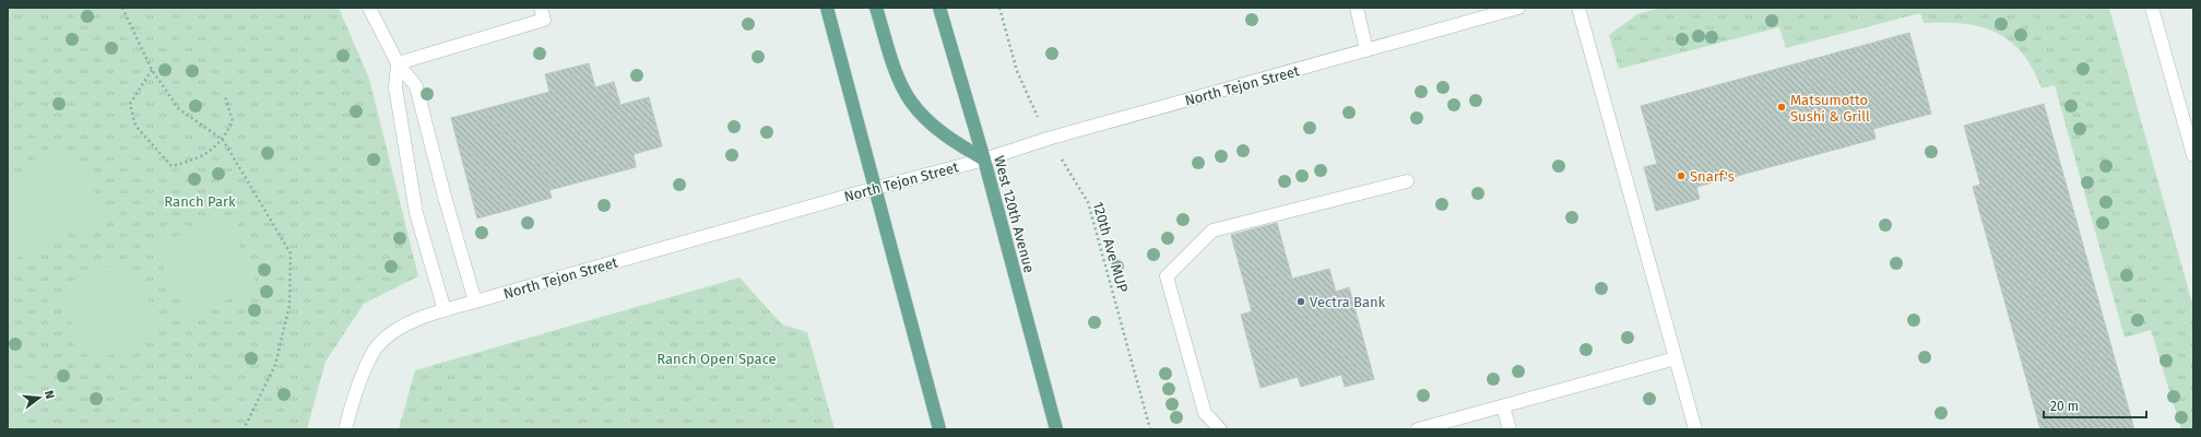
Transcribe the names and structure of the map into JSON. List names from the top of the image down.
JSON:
{
  "streets": {
    "main road": ["West 120th Avenue"],
    "street": ["North Tejon Street"],
    "path": ["120th Ave MUP"]
  },
  "crossings": [
    ["North Tejon Street", "West 120th Avenue"],
    ["North Tejon Street", "120th Ave MUP"]
  ],
  "parks": ["Ranch Park", "Ranch Open Space"],
  "places": ["Matsumotto Sushi & Grill", "Snarf's", "Vectra Bank"],
  "scale_bar": "20 m",
  "north": "right"
}
